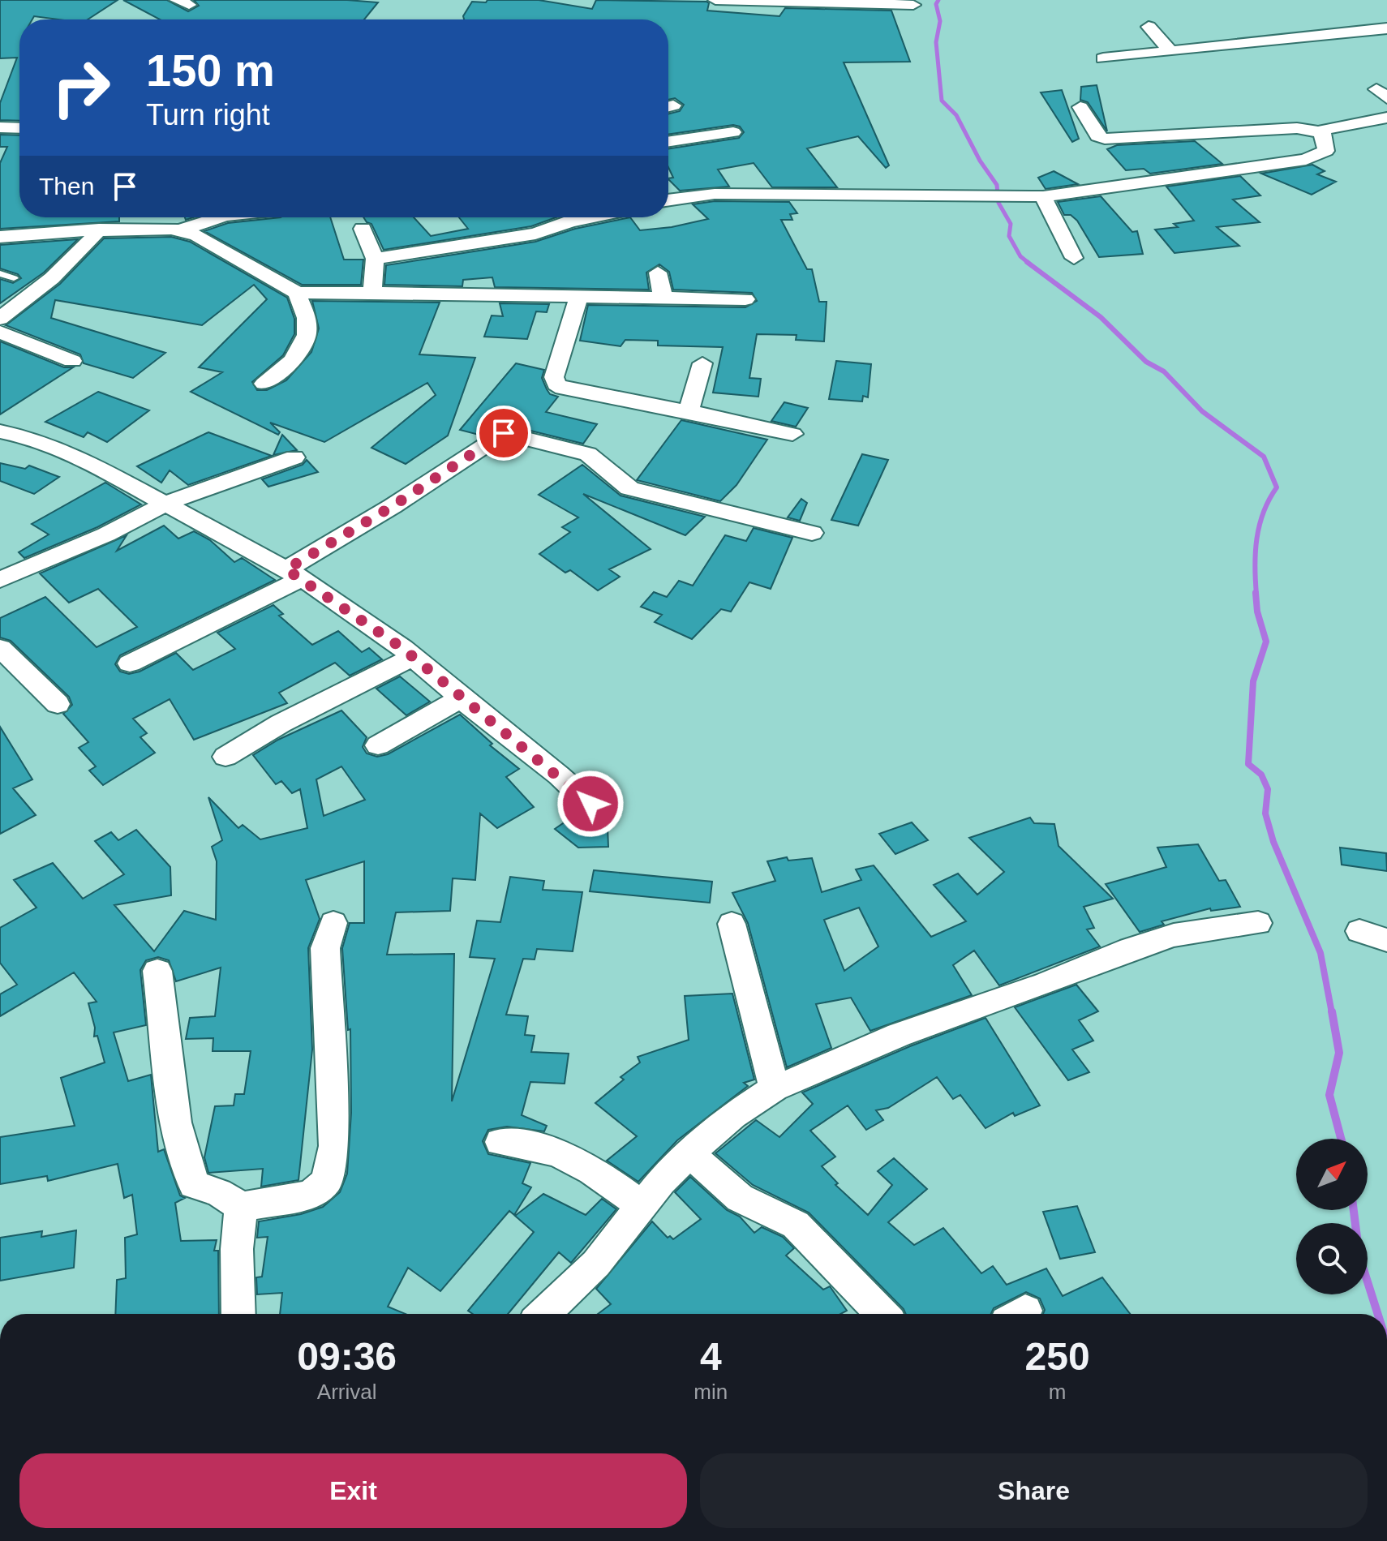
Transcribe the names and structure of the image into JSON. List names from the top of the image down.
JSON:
{
  "north": "top right",
  "page": {
    "turn": ["150 m", "Turn right"],
    "then": "Then",
    "eta": [
      "09:36",
      "Arrival",
      "4",
      "min",
      "250",
      "m"
    ],
    "buttons": ["Exit", "Share"]
  }
}
